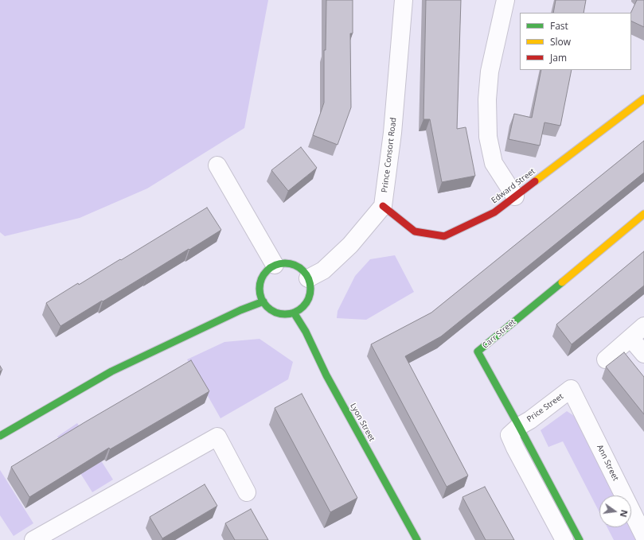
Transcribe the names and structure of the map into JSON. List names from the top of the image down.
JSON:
{
  "streets": {
    "street": [
      "Prince Consort Road",
      "Edward Street",
      "Carr Street",
      "Price Street",
      "Lyon Street",
      "Ann Street"
    ]
  },
  "crossings": [
    ["Prince Consort Road", "Edward Street"],
    ["Carr Street", "Price Street"],
    ["Price Street", "Ann Street"]
  ],
  "legend": ["Fast", "Slow", "Jam"],
  "north": "right"
}
